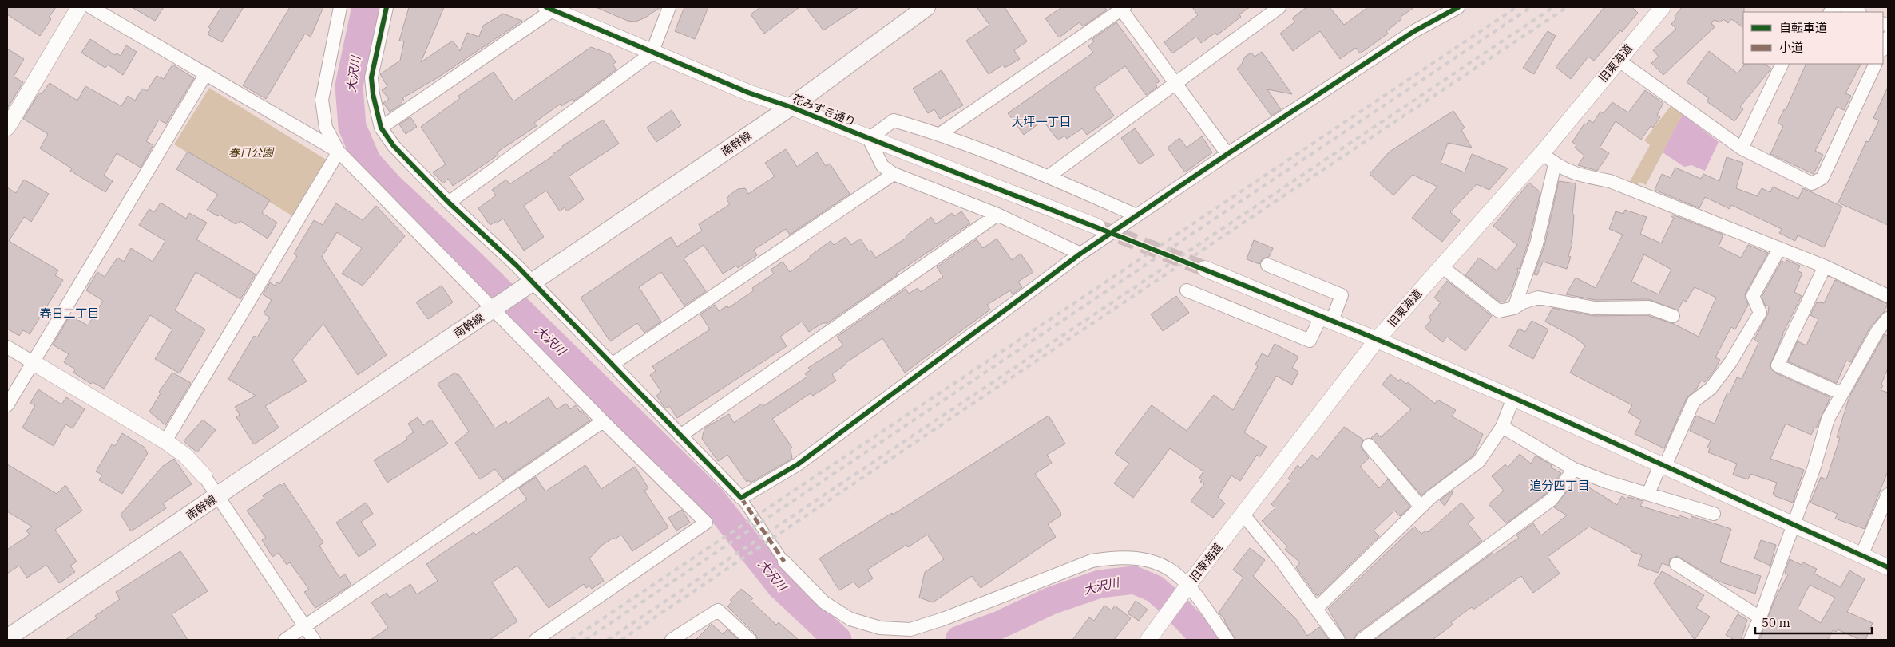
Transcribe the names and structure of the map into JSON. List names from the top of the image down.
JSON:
{
  "streets": {
    "main road": ["南幹線"],
    "street": ["旧東海道", "花みずき通り"]
  },
  "crossings": [
    ["花みずき通り", "南幹線"]
  ],
  "districts": ["大坪一丁目", "春日二丁目", "追分四丁目"],
  "water": ["大沢川"],
  "parks": ["春日公園"],
  "legend": ["自転車道", "小道"],
  "scale_bar": "50 m"
}
